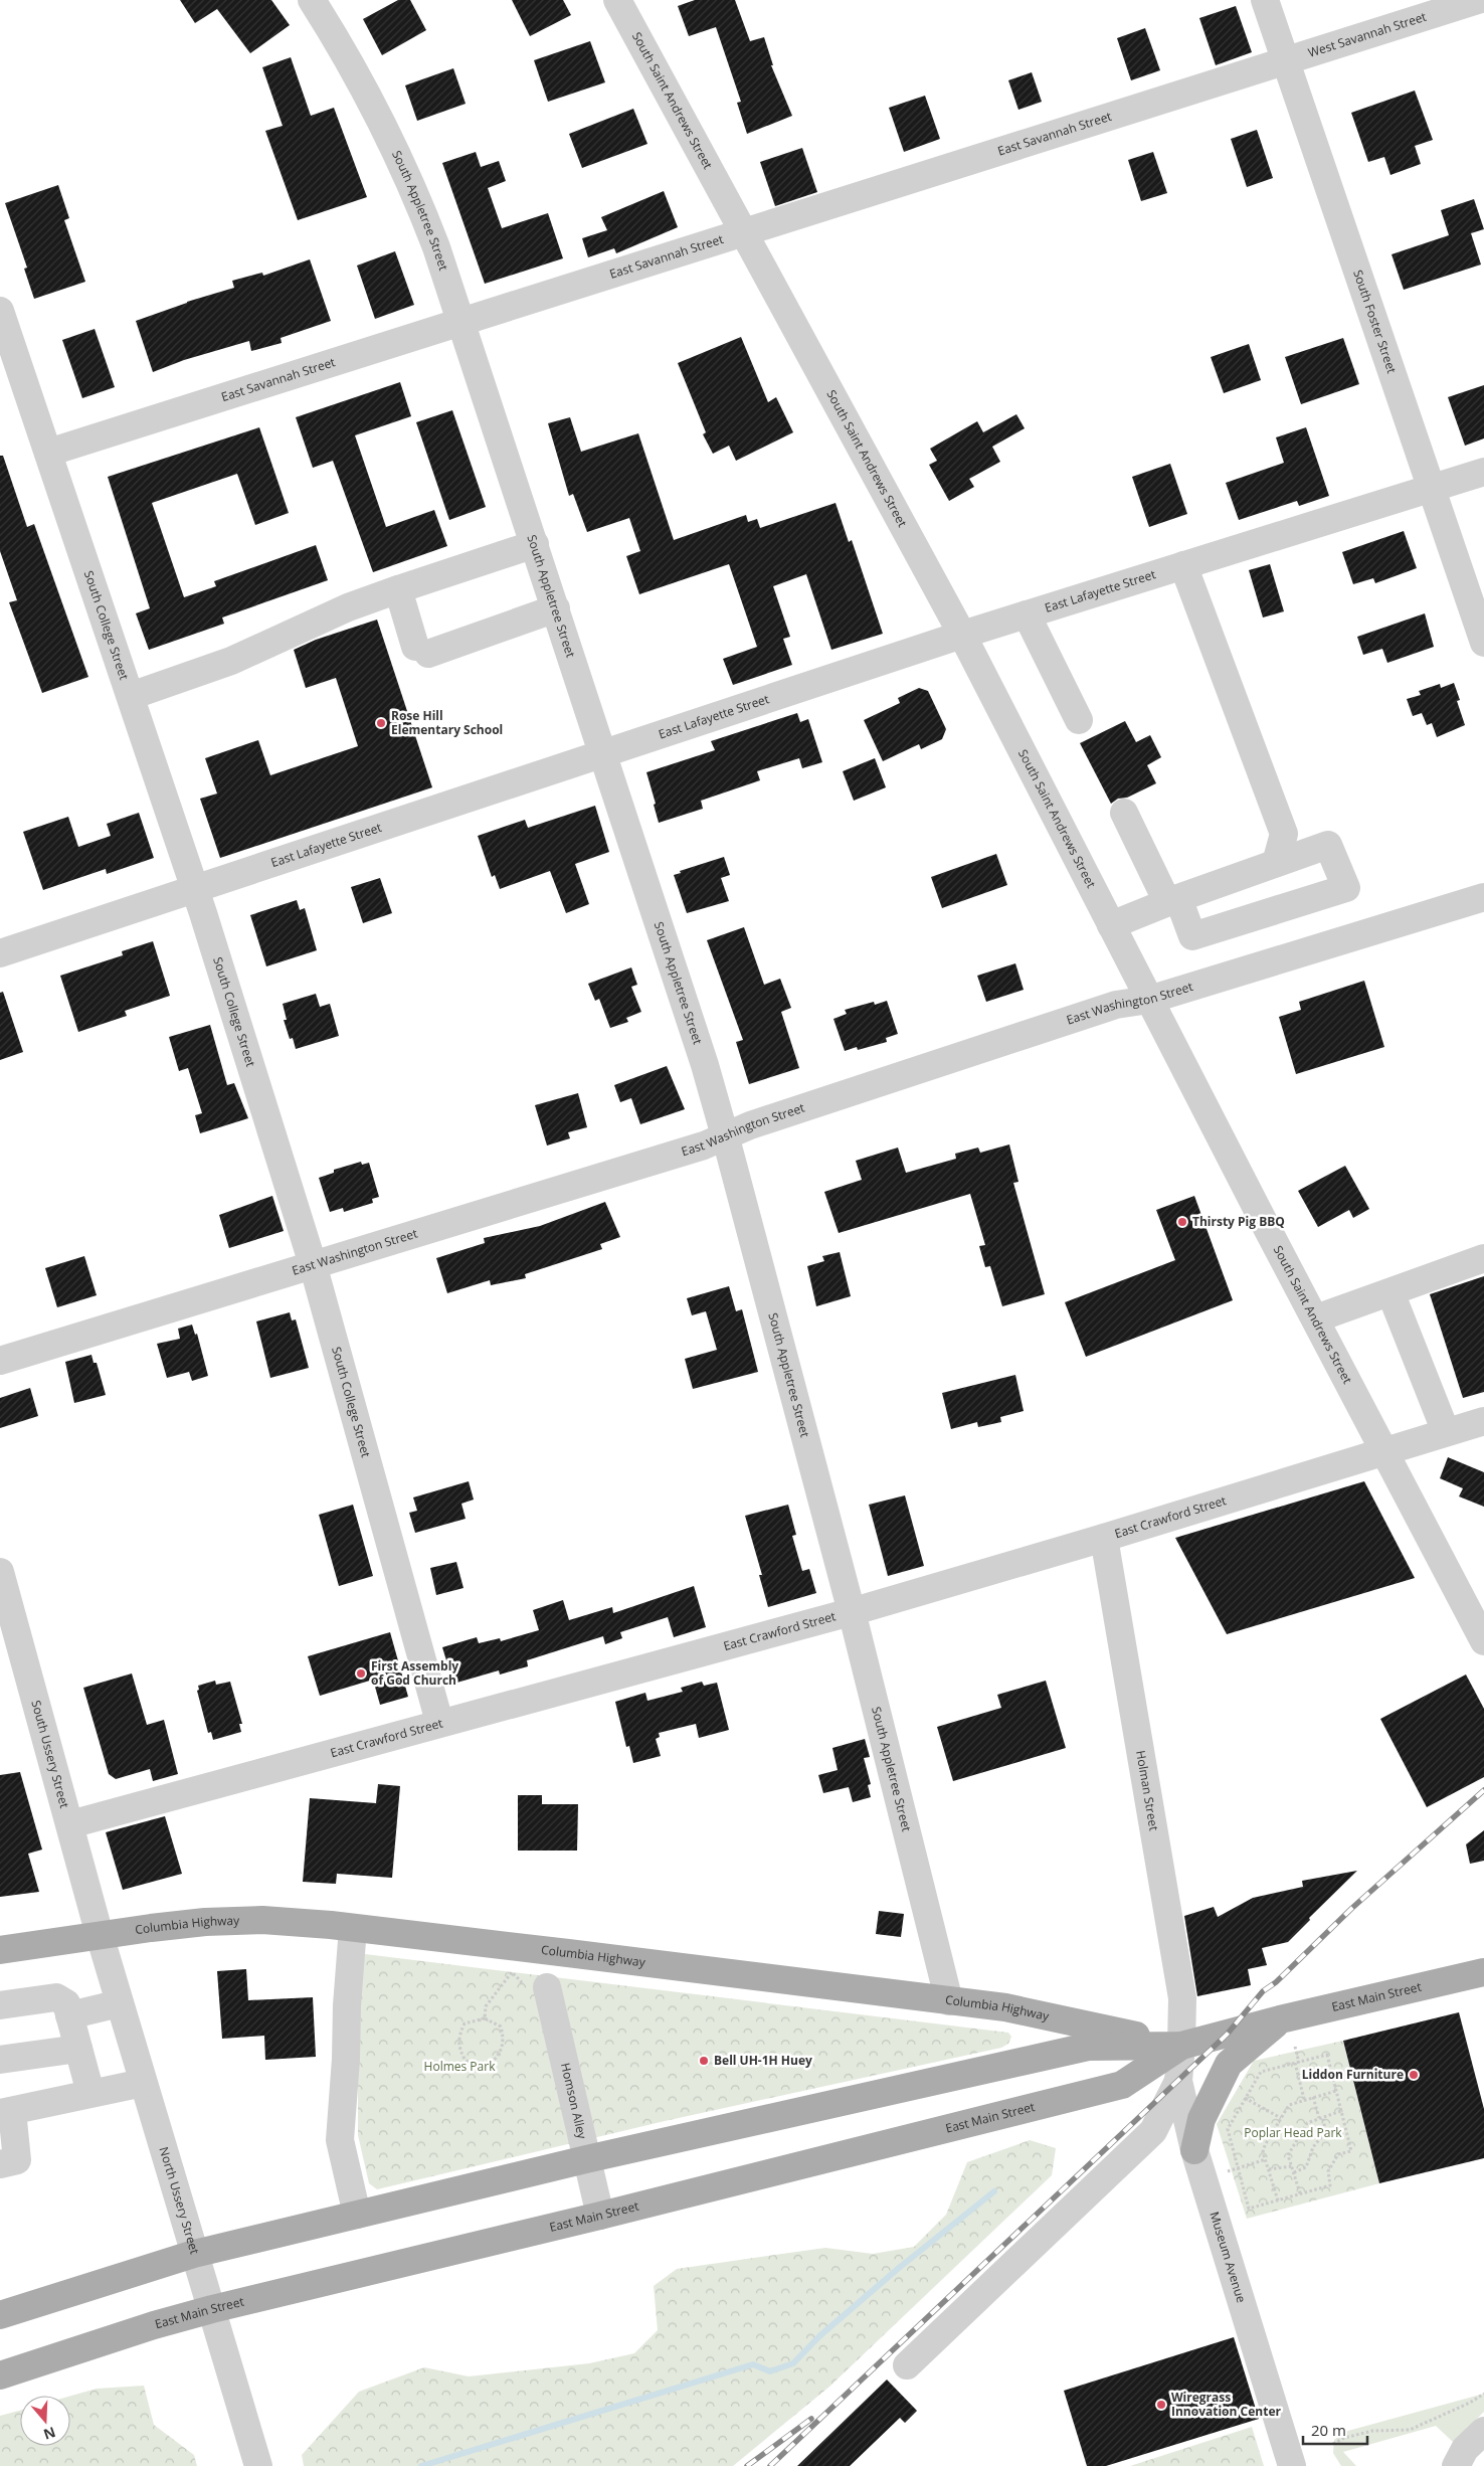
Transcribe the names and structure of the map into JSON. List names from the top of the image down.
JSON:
{
  "streets": {
    "main road": ["Columbia Highway", "East Main Street"],
    "street": [
      "West Savannah Street",
      "South Saint Andrews Street",
      "East Savannah Street",
      "South Appletree Street",
      "South Foster Street",
      "East Lafayette Street",
      "South College Street",
      "East Washington Street",
      "East Crawford Street",
      "South Ussery Street",
      "Holman Street",
      "Homson Alley",
      "North Ussery Street",
      "Museum Avenue"
    ]
  },
  "crossings": [
    ["West Savannah Street", "East Savannah Street"],
    ["West Savannah Street", "South Foster Street"],
    ["South Saint Andrews Street", "East Savannah Street"],
    ["South Saint Andrews Street", "East Lafayette Street"],
    ["South Saint Andrews Street", "East Washington Street"],
    ["South Saint Andrews Street", "East Crawford Street"],
    ["East Savannah Street", "South Appletree Street"],
    ["East Savannah Street", "South Foster Street"],
    ["East Savannah Street", "South College Street"],
    ["South Appletree Street", "East Lafayette Street"],
    ["South Appletree Street", "East Washington Street"],
    ["South Appletree Street", "East Crawford Street"],
    ["South Appletree Street", "Columbia Highway"],
    ["South Foster Street", "East Lafayette Street"],
    ["East Lafayette Street", "South College Street"],
    ["South College Street", "East Washington Street"],
    ["South College Street", "East Crawford Street"],
    ["East Crawford Street", "South Ussery Street"],
    ["East Crawford Street", "Holman Street"],
    ["South Ussery Street", "Columbia Highway"],
    ["South Ussery Street", "North Ussery Street"],
    ["Holman Street", "Columbia Highway"],
    ["Holman Street", "East Main Street"],
    ["Holman Street", "Museum Avenue"],
    ["Columbia Highway", "East Main Street"],
    ["Columbia Highway", "North Ussery Street"],
    ["Columbia Highway", "Museum Avenue"],
    ["East Main Street", "Homson Alley"],
    ["East Main Street", "North Ussery Street"],
    ["East Main Street", "Museum Avenue"]
  ],
  "parks": ["Holmes Park", "Poplar Head Park"],
  "places": [
    "Rose Hill Elementary School",
    "Thirsty Pig BBQ",
    "First Assembly of God Church",
    "Bell UH-1H Huey",
    "Liddon Furniture",
    "Wiregrass Innovation Center"
  ],
  "scale_bar": "20 m",
  "north": "bottom"
}
